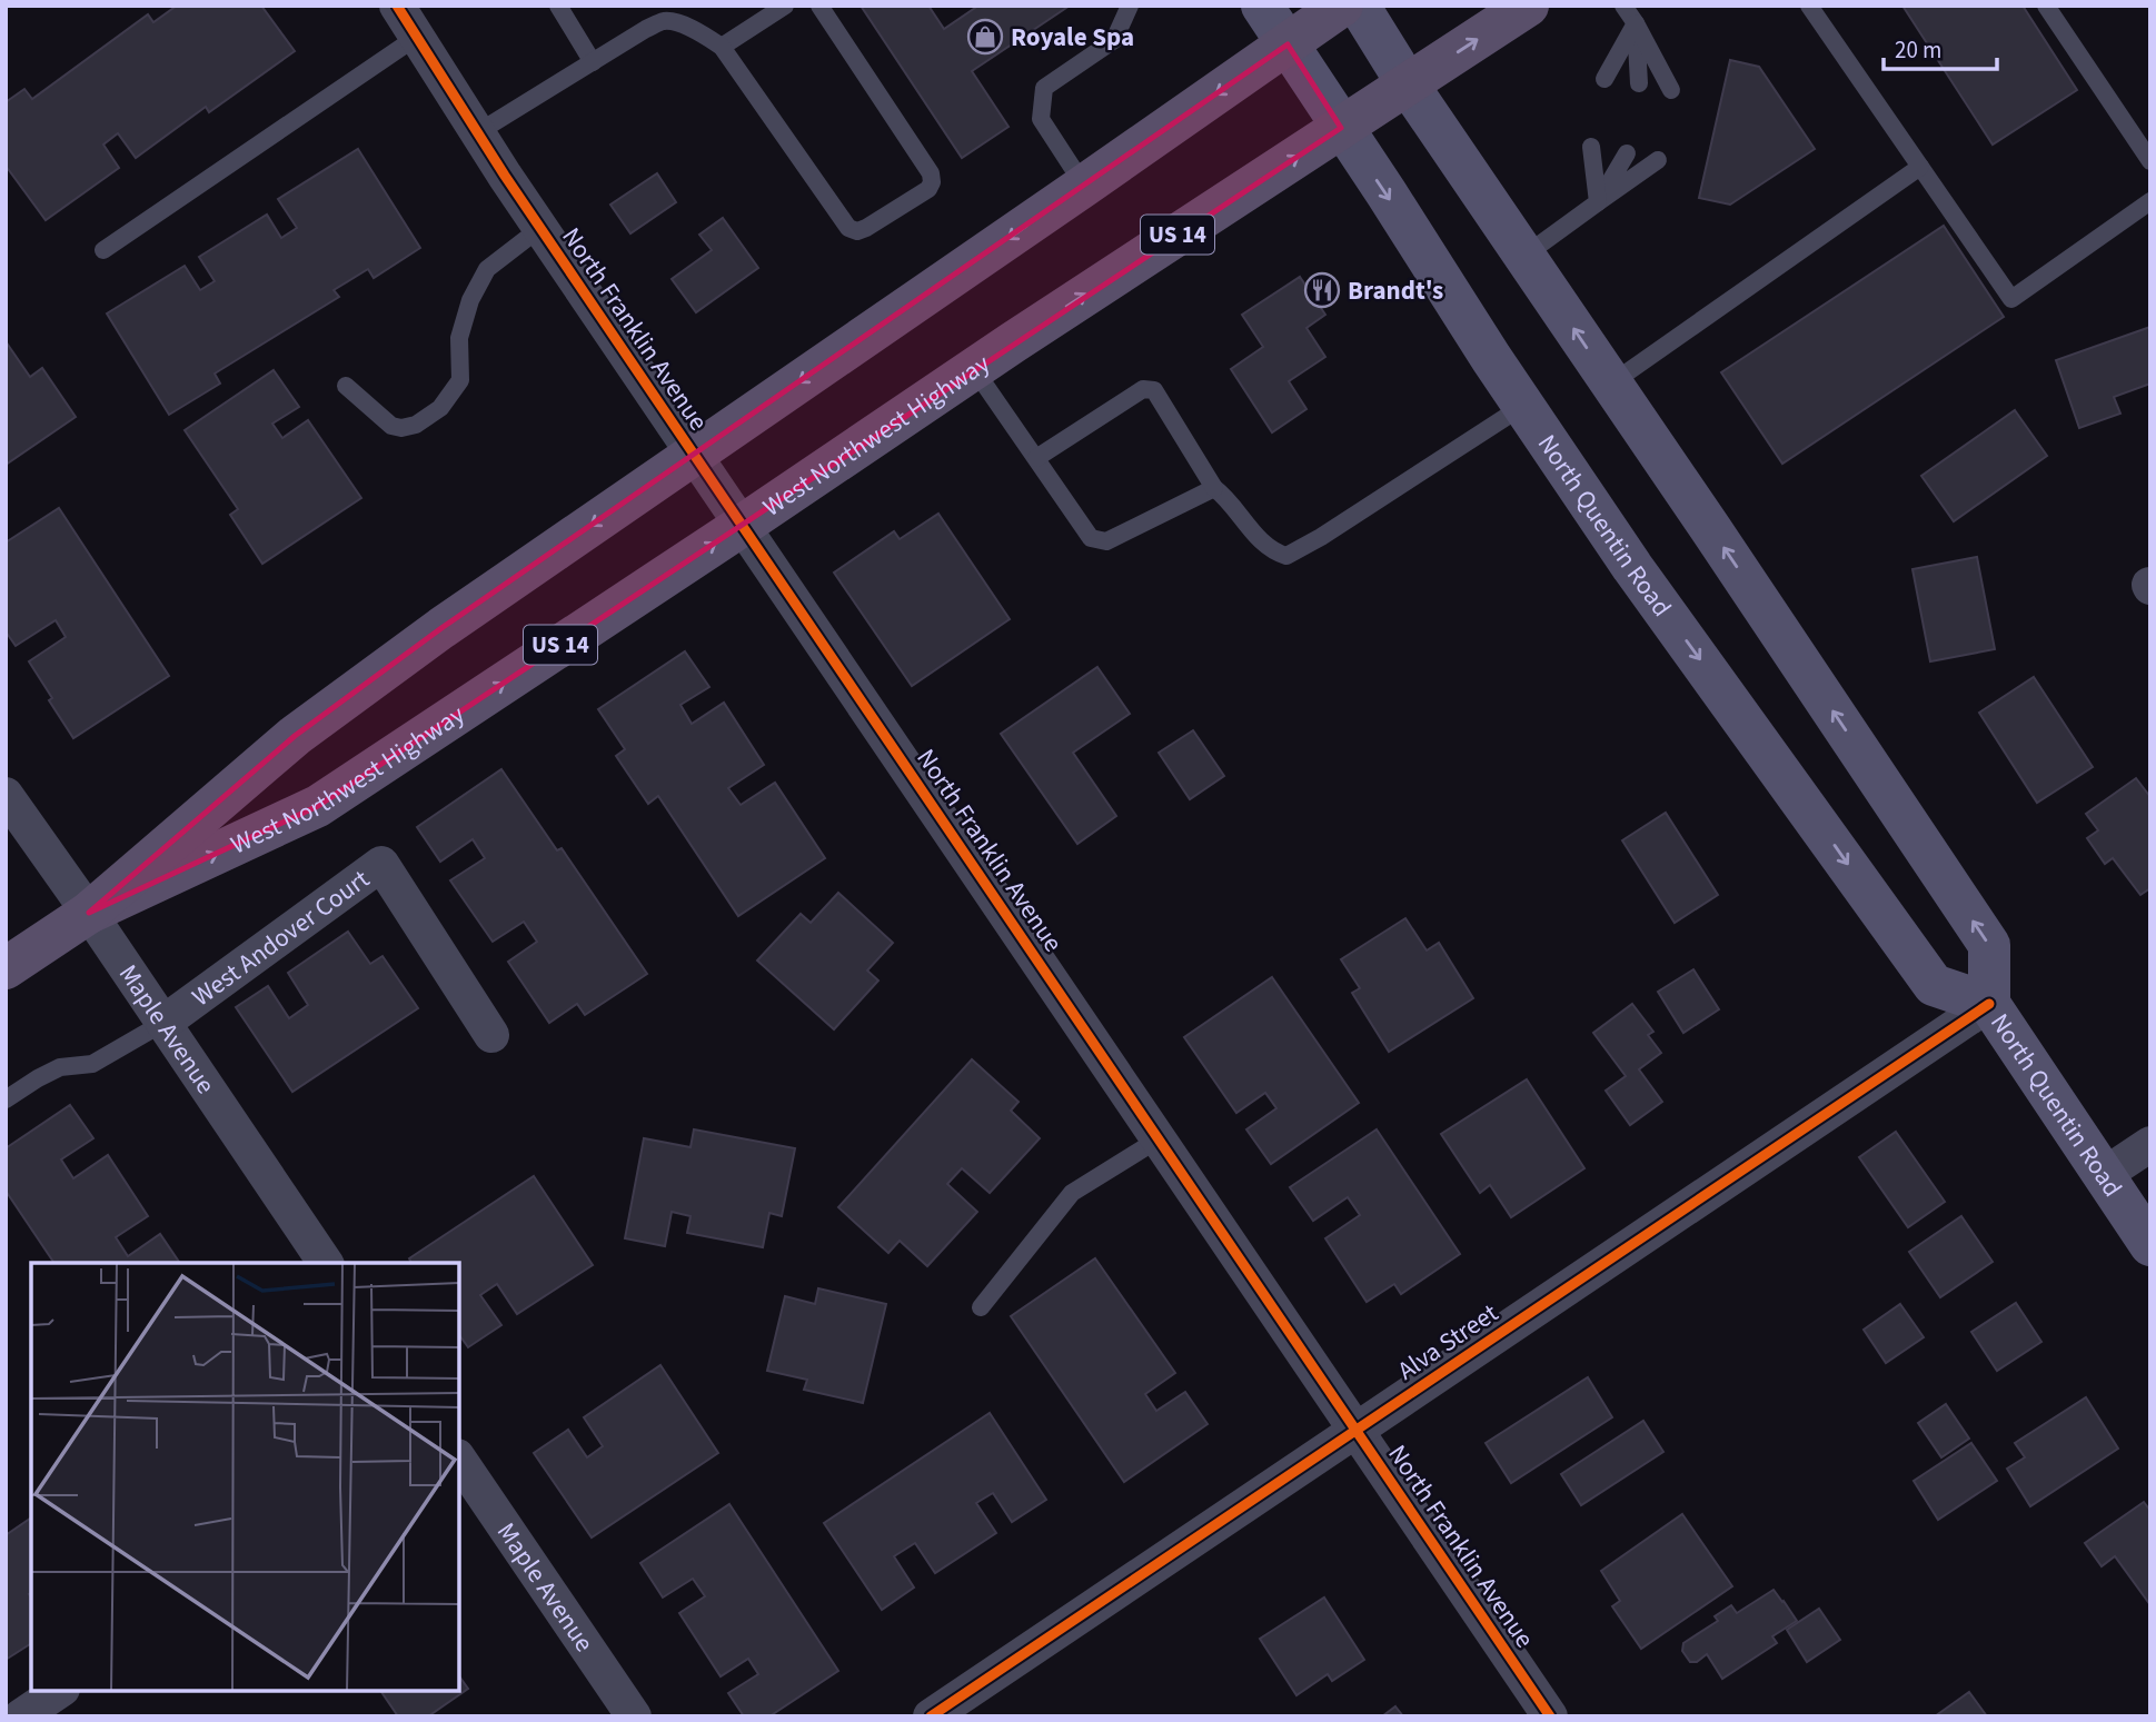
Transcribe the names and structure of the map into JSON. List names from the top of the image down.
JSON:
{
  "streets": {
    "main road": ["US 14", "West Northwest Highway", "North Quentin Road"],
    "street": [
      "North Franklin Avenue",
      "West Andover Court",
      "Maple Avenue",
      "Alva Street"
    ]
  },
  "crossings": [
    ["North Franklin Avenue", "West Northwest Highway"],
    ["North Franklin Avenue", "Alva Street"],
    ["West Northwest Highway", "North Quentin Road"],
    ["West Northwest Highway", "Maple Avenue"],
    ["North Quentin Road", "Alva Street"],
    ["West Andover Court", "Maple Avenue"]
  ],
  "places": {
    "shop": ["Royale Spa"],
    "restaurant": ["Brandt's"]
  },
  "scale_bar": "20 m"
}
